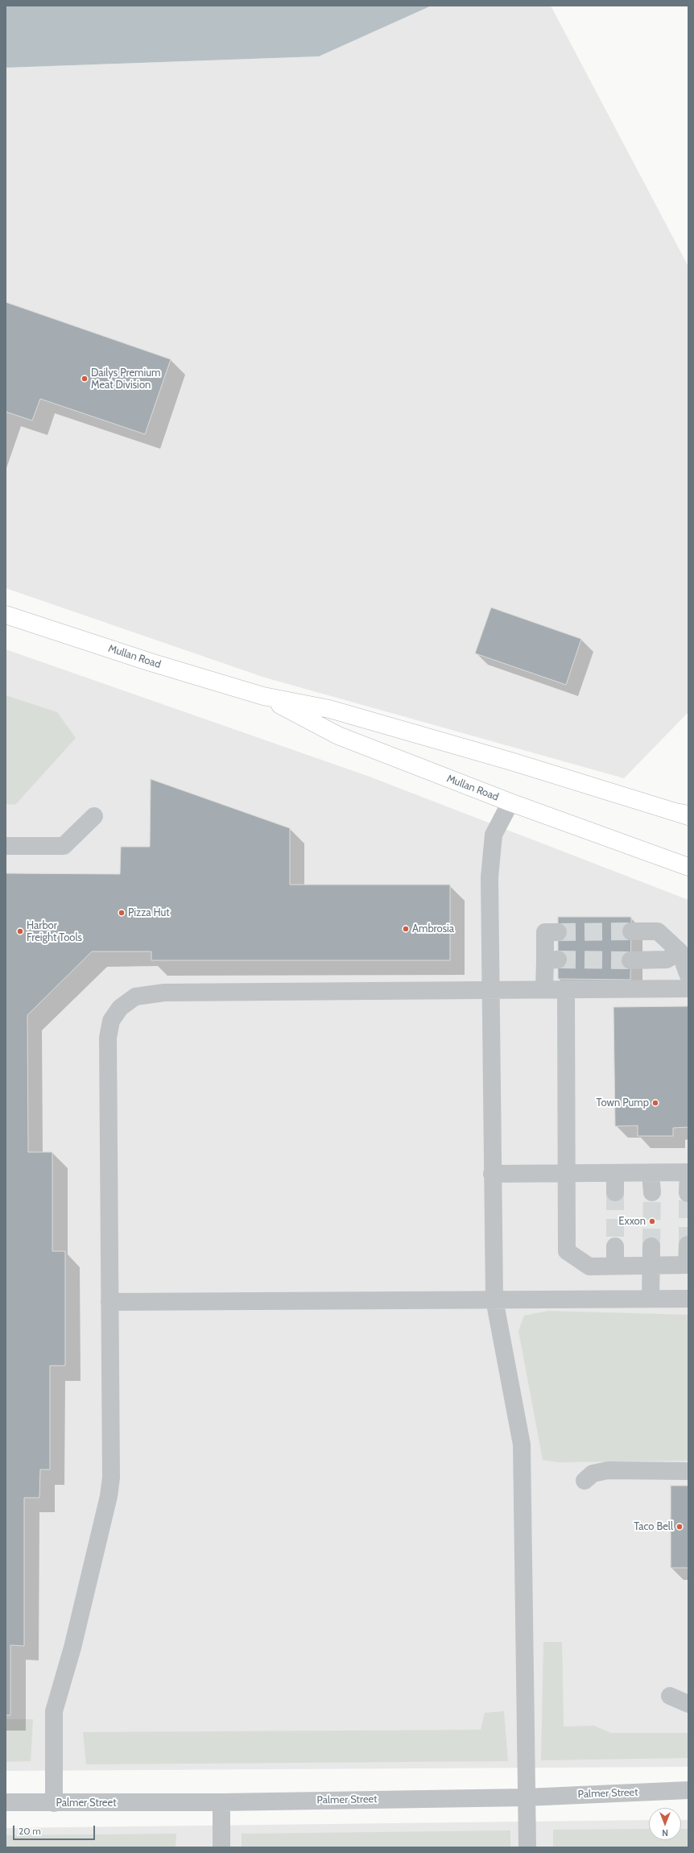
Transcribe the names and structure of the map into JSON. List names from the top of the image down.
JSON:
{
  "streets": {
    "main road": ["Mullan Road"],
    "street": ["Palmer Street"]
  },
  "places": [
    "Dailys Premium Meat Division",
    "Pizza Hut",
    "Ambrosia",
    "Harbor Freight Tools",
    "Town Pump",
    "Exxon",
    "Taco Bell"
  ],
  "scale_bar": "20 m",
  "north": "bottom"
}
